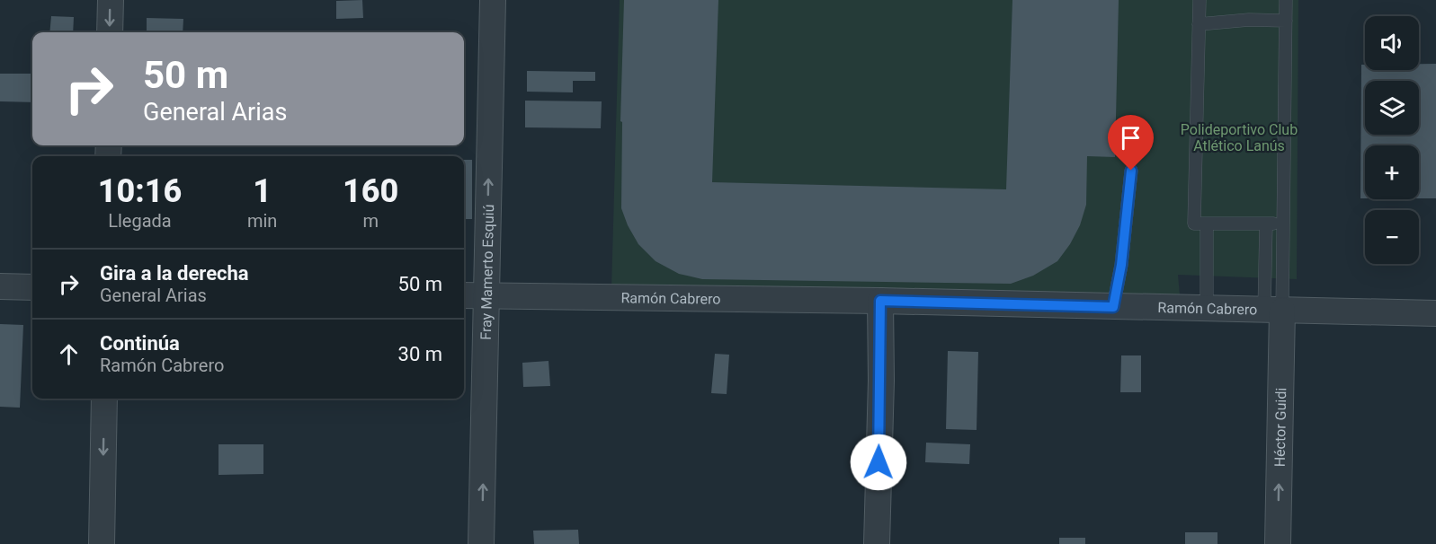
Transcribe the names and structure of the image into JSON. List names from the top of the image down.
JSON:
{
  "streets": {
    "street": ["Fray Mamerto Esquiú", "Ramón Cabrero", "Héctor Guidi"]
  },
  "crossings": [
    ["Fray Mamerto Esquiú", "Ramón Cabrero"],
    ["Ramón Cabrero", "Héctor Guidi"]
  ],
  "one_way": ["Fray Mamerto Esquiú", "Héctor Guidi"],
  "parks": ["Polideportivo Club Atlético Lanús"],
  "page": {
    "map_buttons": ["+", "−"],
    "turn": ["50 m", "General Arias"],
    "eta": [
      "10:16",
      "Llegada",
      "1",
      "min",
      "160",
      "m"
    ],
    "list": [
      {
        "name": "Gira a la derecha",
        "note": "General Arias",
        "value": "50 m"
      },
      {
        "name": "Continúa",
        "note": "Ramón Cabrero",
        "value": "30 m"
      }
    ]
  }
}
